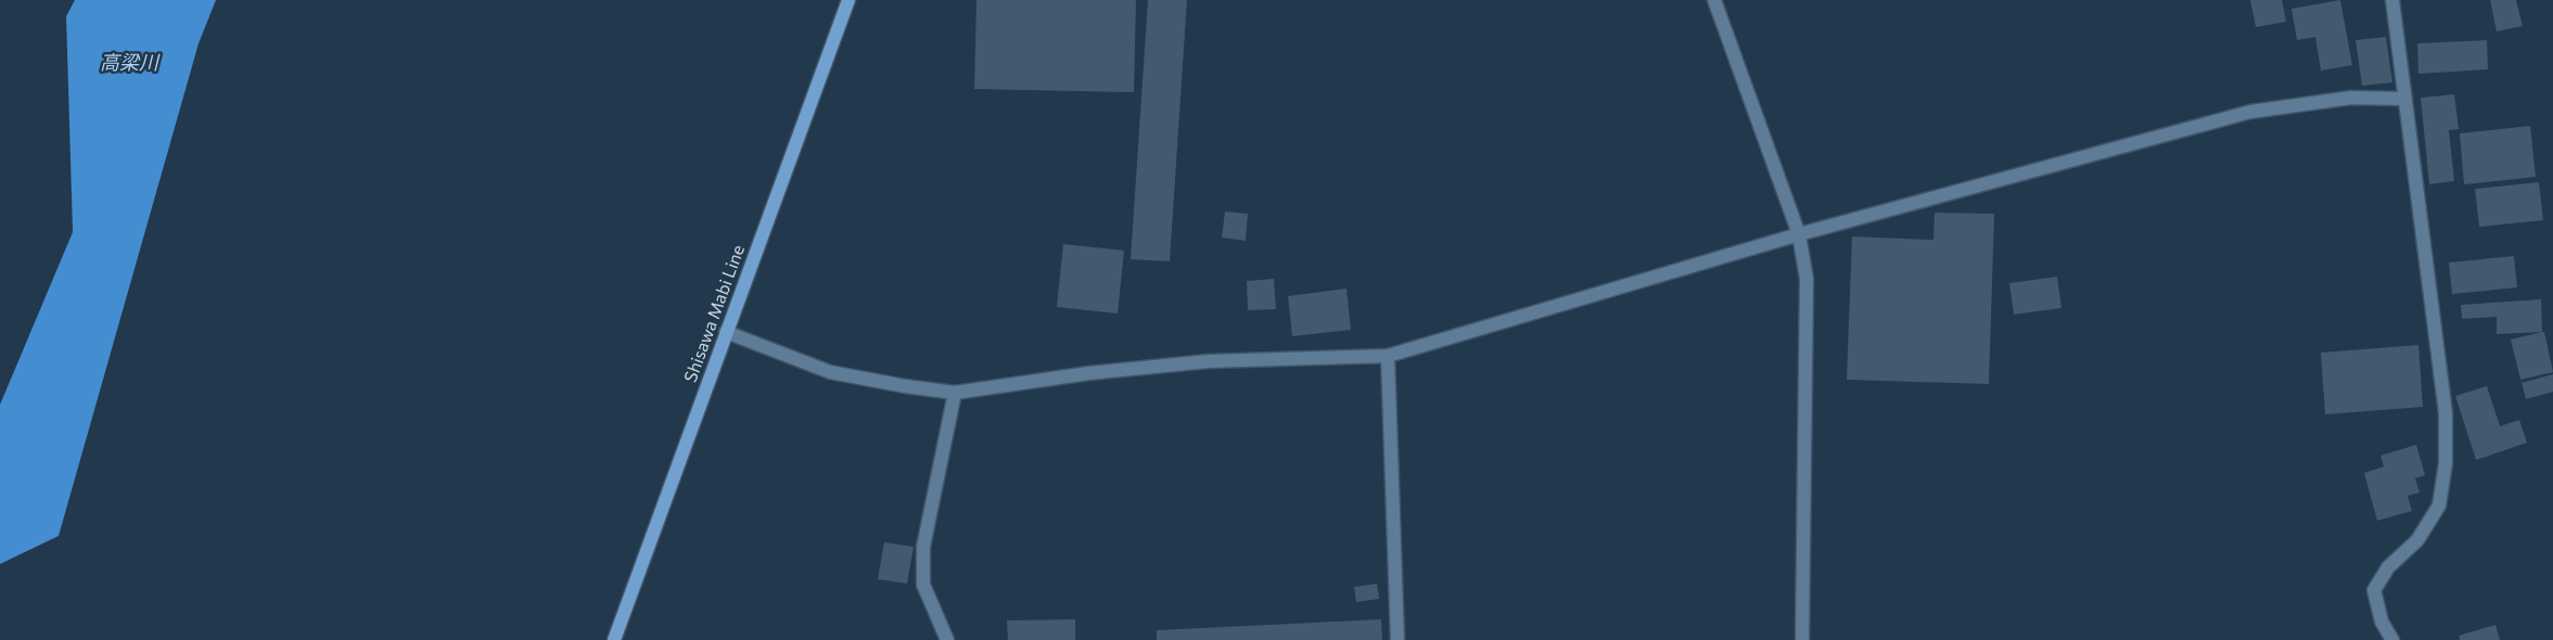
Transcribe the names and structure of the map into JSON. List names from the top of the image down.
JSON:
{
  "streets": {
    "main road": ["Shisawa Mabi Line"]
  },
  "water": ["高梁川"]
}
